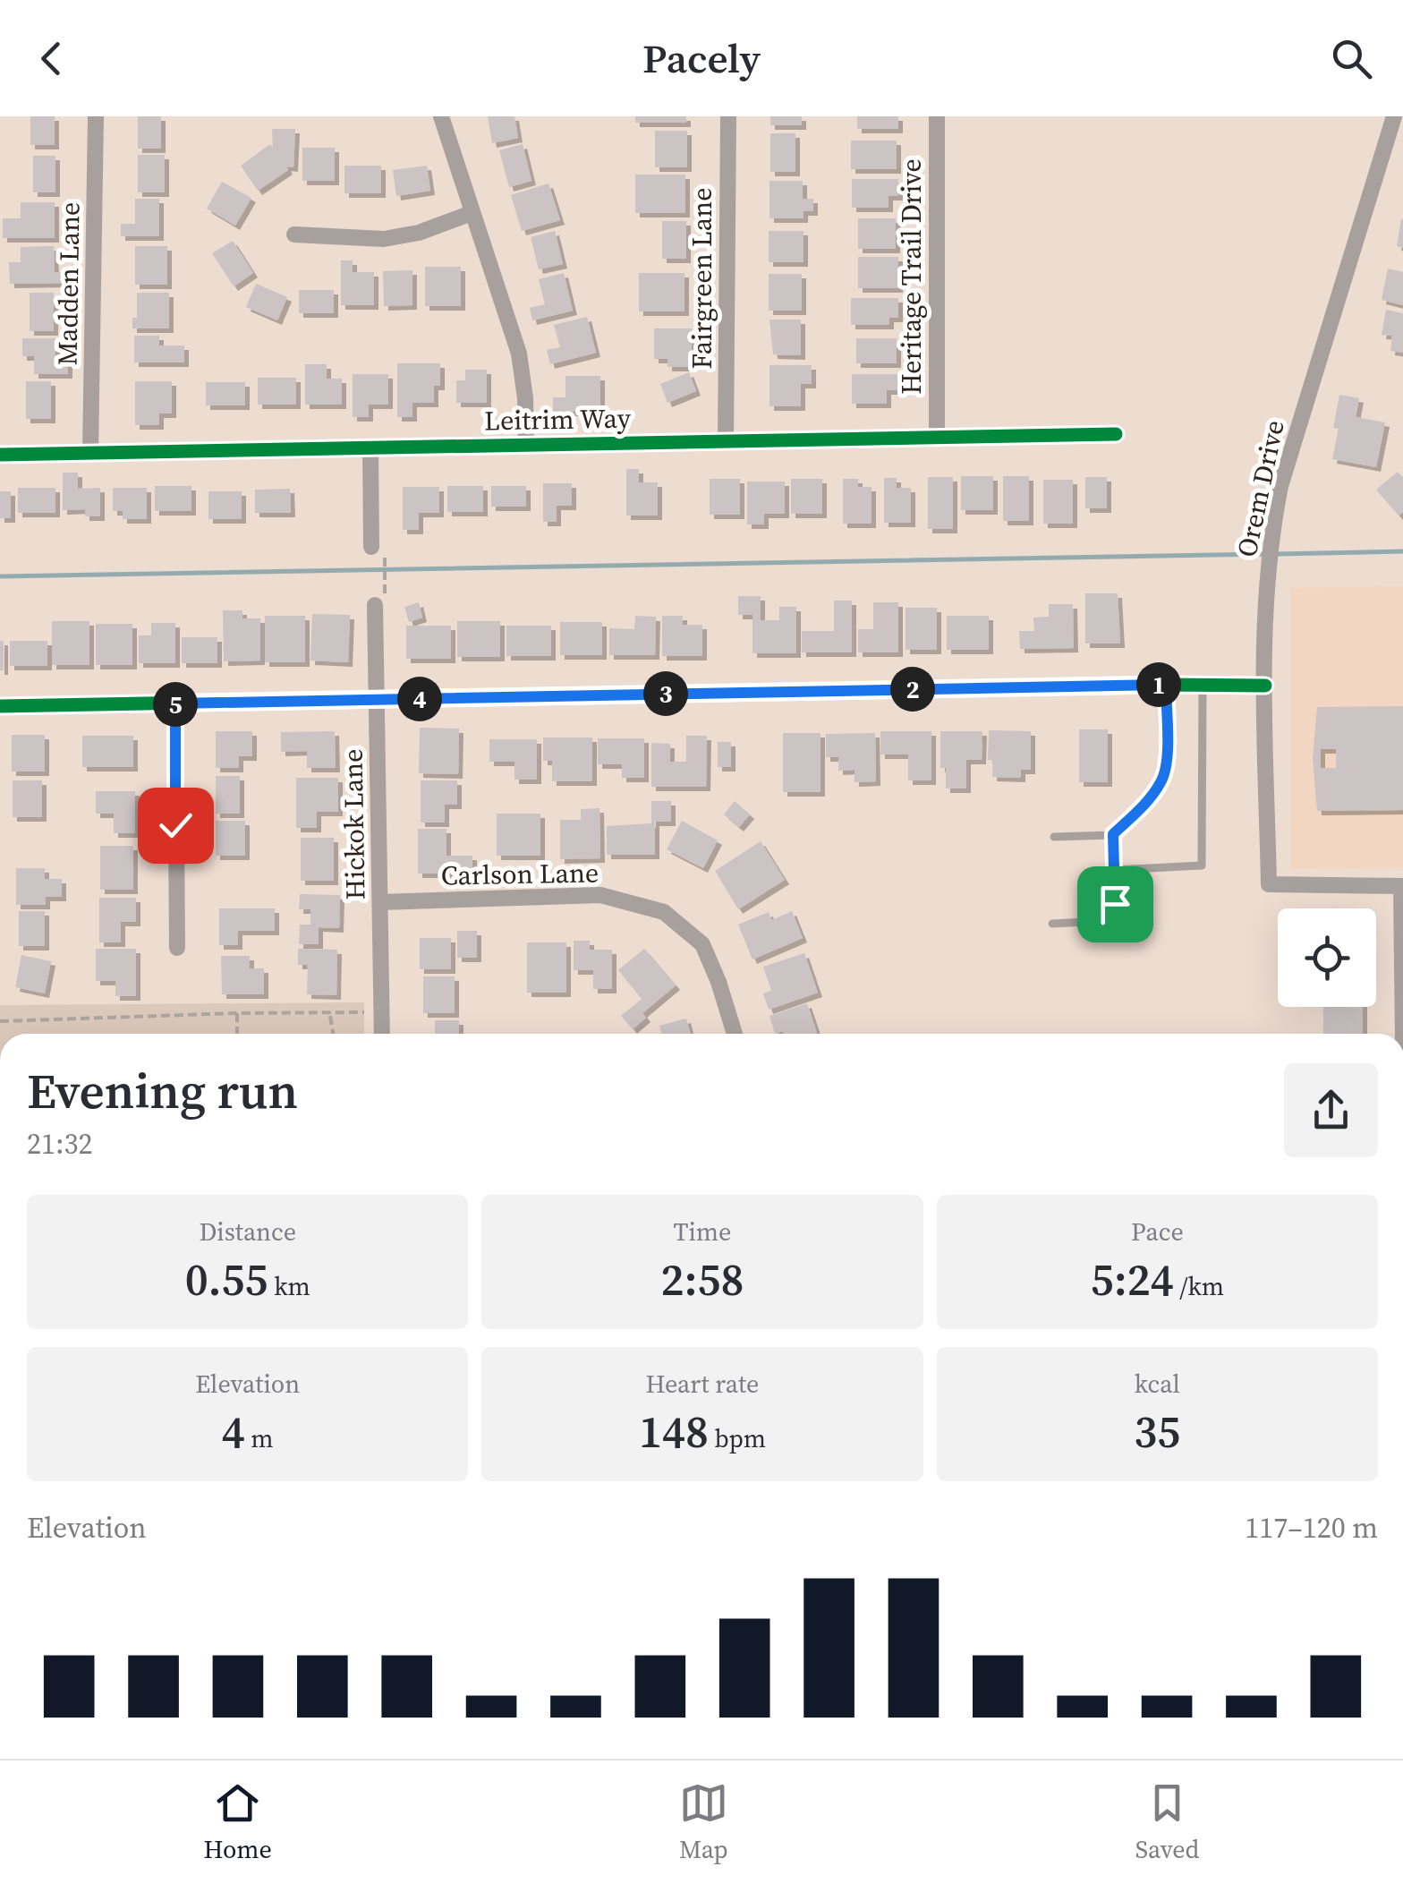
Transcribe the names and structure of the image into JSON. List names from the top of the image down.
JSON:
{
  "streets": {
    "street": [
      "Heritage Trail Drive",
      "Fairgreen Lane",
      "Madden Lane",
      "Leitrim Way",
      "Orem Drive",
      "Hickok Lane",
      "Carlson Lane"
    ]
  },
  "crossings": [
    ["Heritage Trail Drive", "Leitrim Way"],
    ["Fairgreen Lane", "Leitrim Way"],
    ["Madden Lane", "Leitrim Way"],
    ["Hickok Lane", "Carlson Lane"]
  ],
  "page": {
    "header": "Pacely",
    "pins": [
      "1",
      "2",
      "3",
      "4",
      "5"
    ],
    "heading": ["Evening run", "21:32"],
    "stats": [
      ["Distance", "0.55 km"],
      ["Time", "2:58"],
      ["Pace", "5:24 /km"],
      ["Elevation", "4 m"],
      ["Heart rate", "148 bpm"],
      ["kcal", "35"]
    ],
    "chart": ["Elevation", "117–120 m"],
    "tabs": ["Home", "Map", "Saved"]
  }
}
